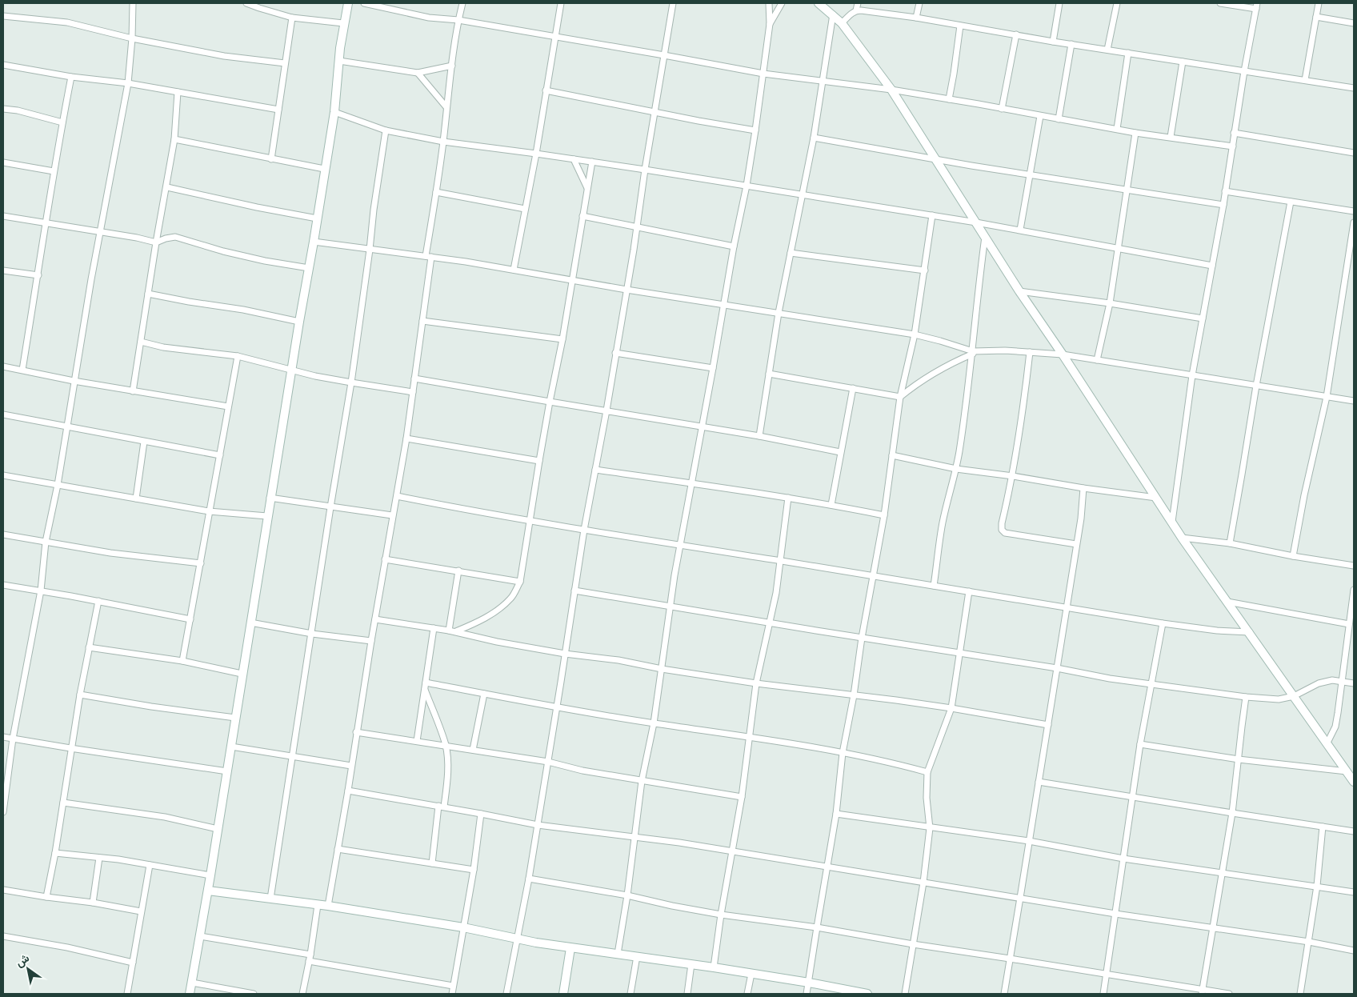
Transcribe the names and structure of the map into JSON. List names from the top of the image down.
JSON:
{
  "north": "top left"
}
